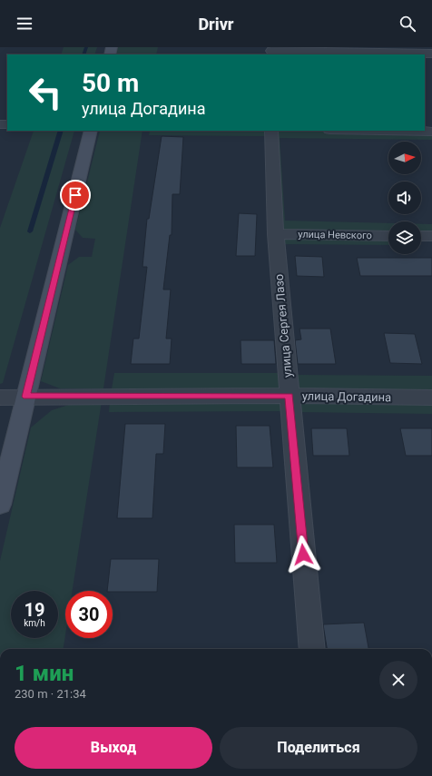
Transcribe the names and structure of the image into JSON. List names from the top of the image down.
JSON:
{
  "streets": {
    "street": ["улица Невского", "улица Сергея Лазо", "улица Догадина"]
  },
  "crossings": [
    ["улица Невского", "улица Сергея Лазо"],
    ["улица Сергея Лазо", "улица Догадина"]
  ],
  "north": "right",
  "page": {
    "header": "Drivr",
    "turn": ["50 m", "улица Догадина"],
    "speed": "19 km/h",
    "limit": "30",
    "heading": ["1 мин", "230 m · 21:34"],
    "buttons": ["Выход", "Поделиться"]
  }
}
